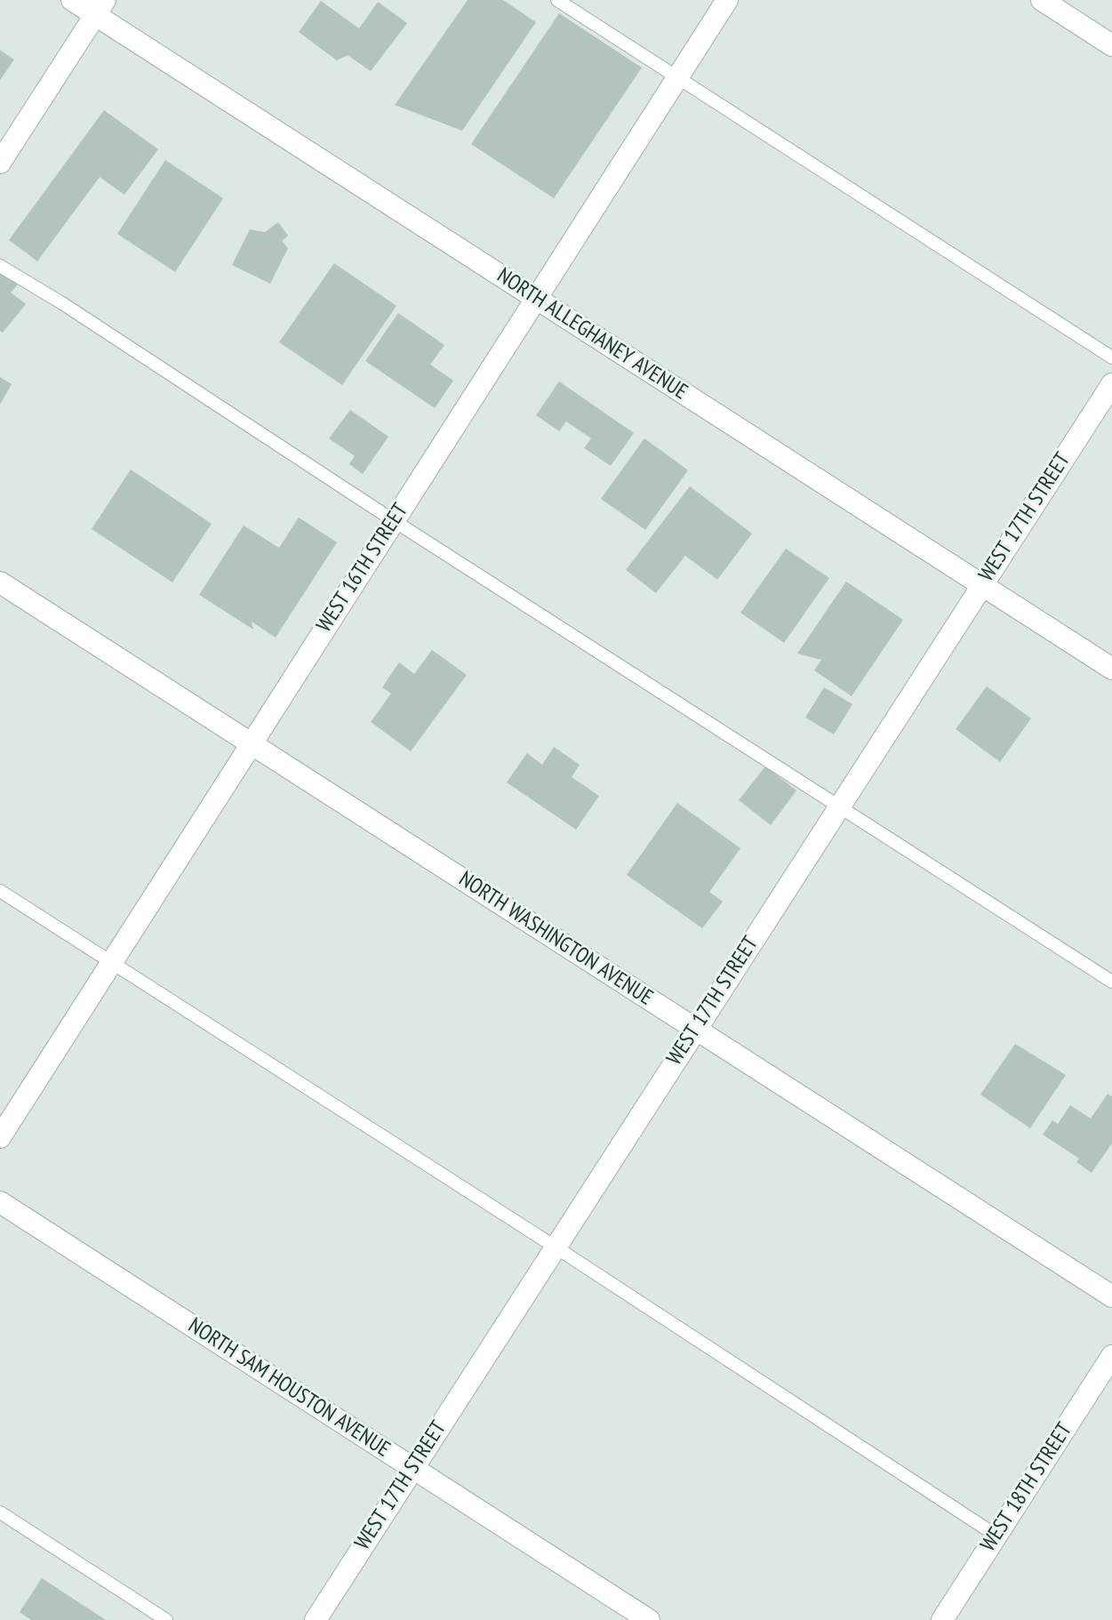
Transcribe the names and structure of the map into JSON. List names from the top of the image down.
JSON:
{
  "streets": {
    "street": [
      "NORTH ALLEGHANEY AVENUE",
      "WEST 17TH STREET",
      "WEST 16TH STREET",
      "NORTH WASHINGTON AVENUE",
      "NORTH SAM HOUSTON AVENUE",
      "WEST 18TH STREET"
    ]
  },
  "crossings": [
    ["NORTH ALLEGHANEY AVENUE", "WEST 17TH STREET"],
    ["NORTH ALLEGHANEY AVENUE", "WEST 16TH STREET"],
    ["WEST 17TH STREET", "NORTH WASHINGTON AVENUE"],
    ["WEST 17TH STREET", "NORTH SAM HOUSTON AVENUE"],
    ["WEST 16TH STREET", "NORTH WASHINGTON AVENUE"]
  ]
}
